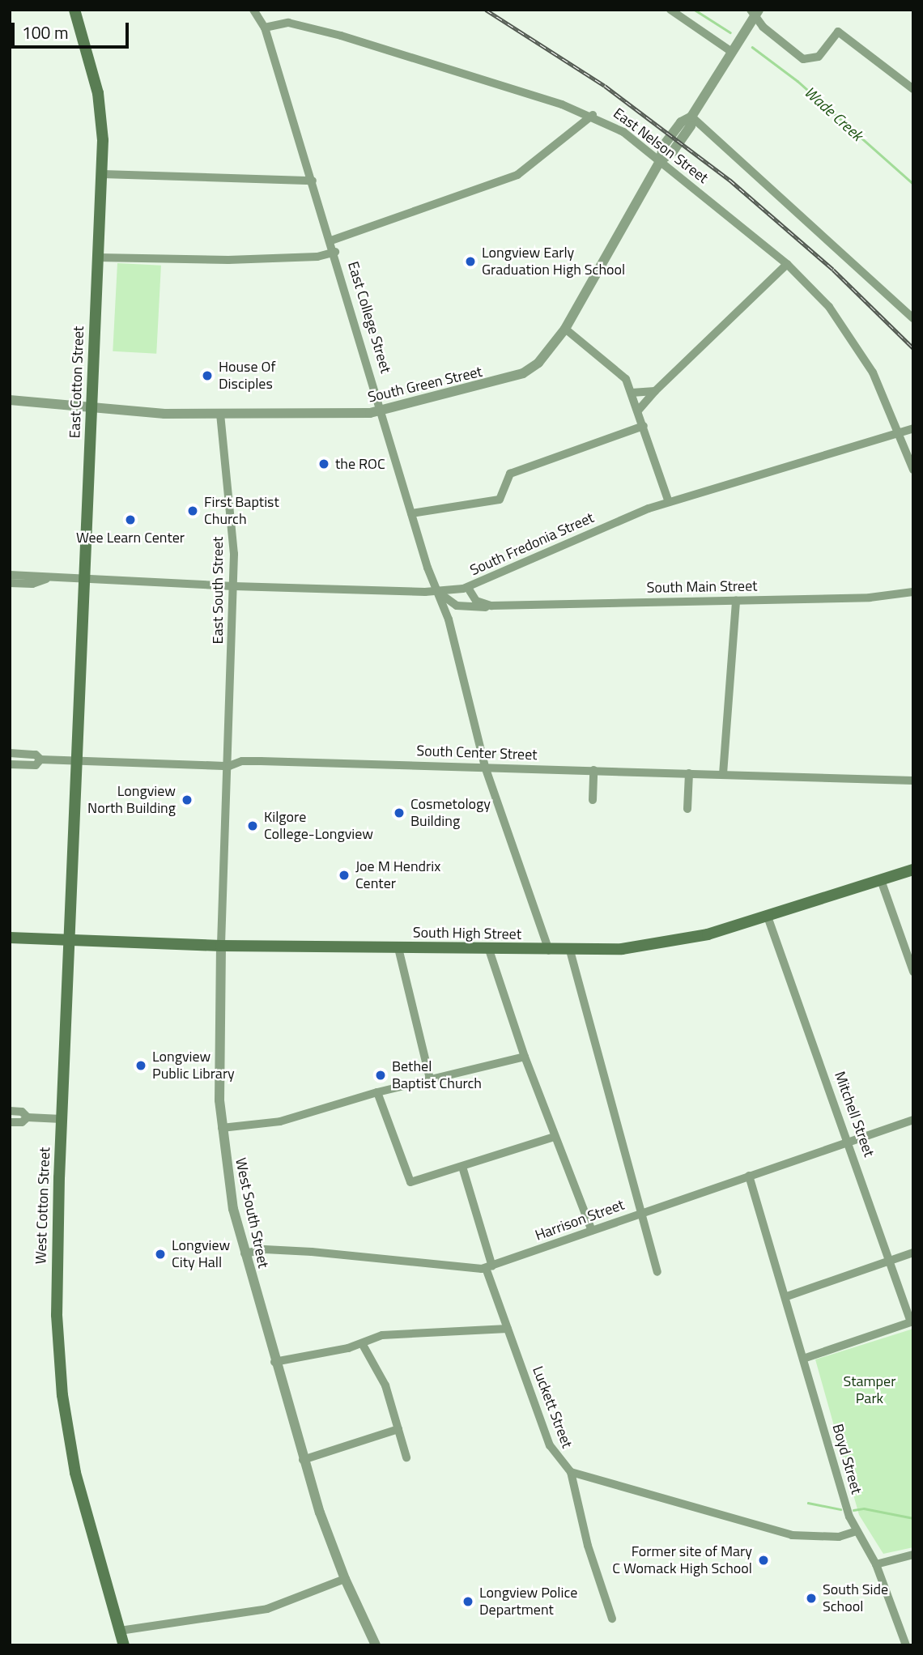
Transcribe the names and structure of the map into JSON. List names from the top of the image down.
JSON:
{
  "streets": {
    "main road": ["East Cotton Street", "South High Street", "West Cotton Street"],
    "street": [
      "East Nelson Street",
      "East College Street",
      "South Green Street",
      "South Fredonia Street",
      "South Main Street",
      "East South Street",
      "South Center Street",
      "Mitchell Street",
      "West South Street",
      "Harrison Street",
      "Luckett Street",
      "Boyd Street"
    ]
  },
  "crossings": [
    ["East Nelson Street", "East College Street"],
    ["East Nelson Street", "South Green Street"],
    ["East Nelson Street", "South Fredonia Street"],
    ["East College Street", "South Green Street"],
    ["East College Street", "South Fredonia Street"],
    ["East College Street", "South Main Street"],
    ["East College Street", "South Center Street"],
    ["East College Street", "South High Street"],
    ["East Cotton Street", "South Green Street"],
    ["East Cotton Street", "South Fredonia Street"],
    ["East Cotton Street", "South Center Street"],
    ["East Cotton Street", "West Cotton Street"],
    ["South Green Street", "East South Street"],
    ["South Fredonia Street", "South Main Street"],
    ["South Fredonia Street", "East South Street"],
    ["East South Street", "South Center Street"],
    ["East South Street", "West South Street"],
    ["South Center Street", "West Cotton Street"],
    ["South Center Street", "West South Street"],
    ["South High Street", "Mitchell Street"],
    ["South High Street", "West Cotton Street"],
    ["South High Street", "West South Street"],
    ["Mitchell Street", "Harrison Street"],
    ["West South Street", "Harrison Street"],
    ["Harrison Street", "Luckett Street"],
    ["Harrison Street", "Boyd Street"]
  ],
  "water": ["Wade Creek"],
  "parks": ["Stamper Park"],
  "places": [
    "Longview Early Graduation High School",
    "House Of Disciples",
    "the ROC",
    "First Baptist Church",
    "Wee Learn Center",
    "Longview North Building",
    "Cosmetology Building",
    "Kilgore College-Longview",
    "Joe M Hendrix Center",
    "Longview Public Library",
    "Bethel Baptist Church",
    "Longview City Hall",
    "Former site of Mary C Womack High School",
    "South Side School",
    "Longview Police Department"
  ],
  "scale_bar": "100 m"
}
